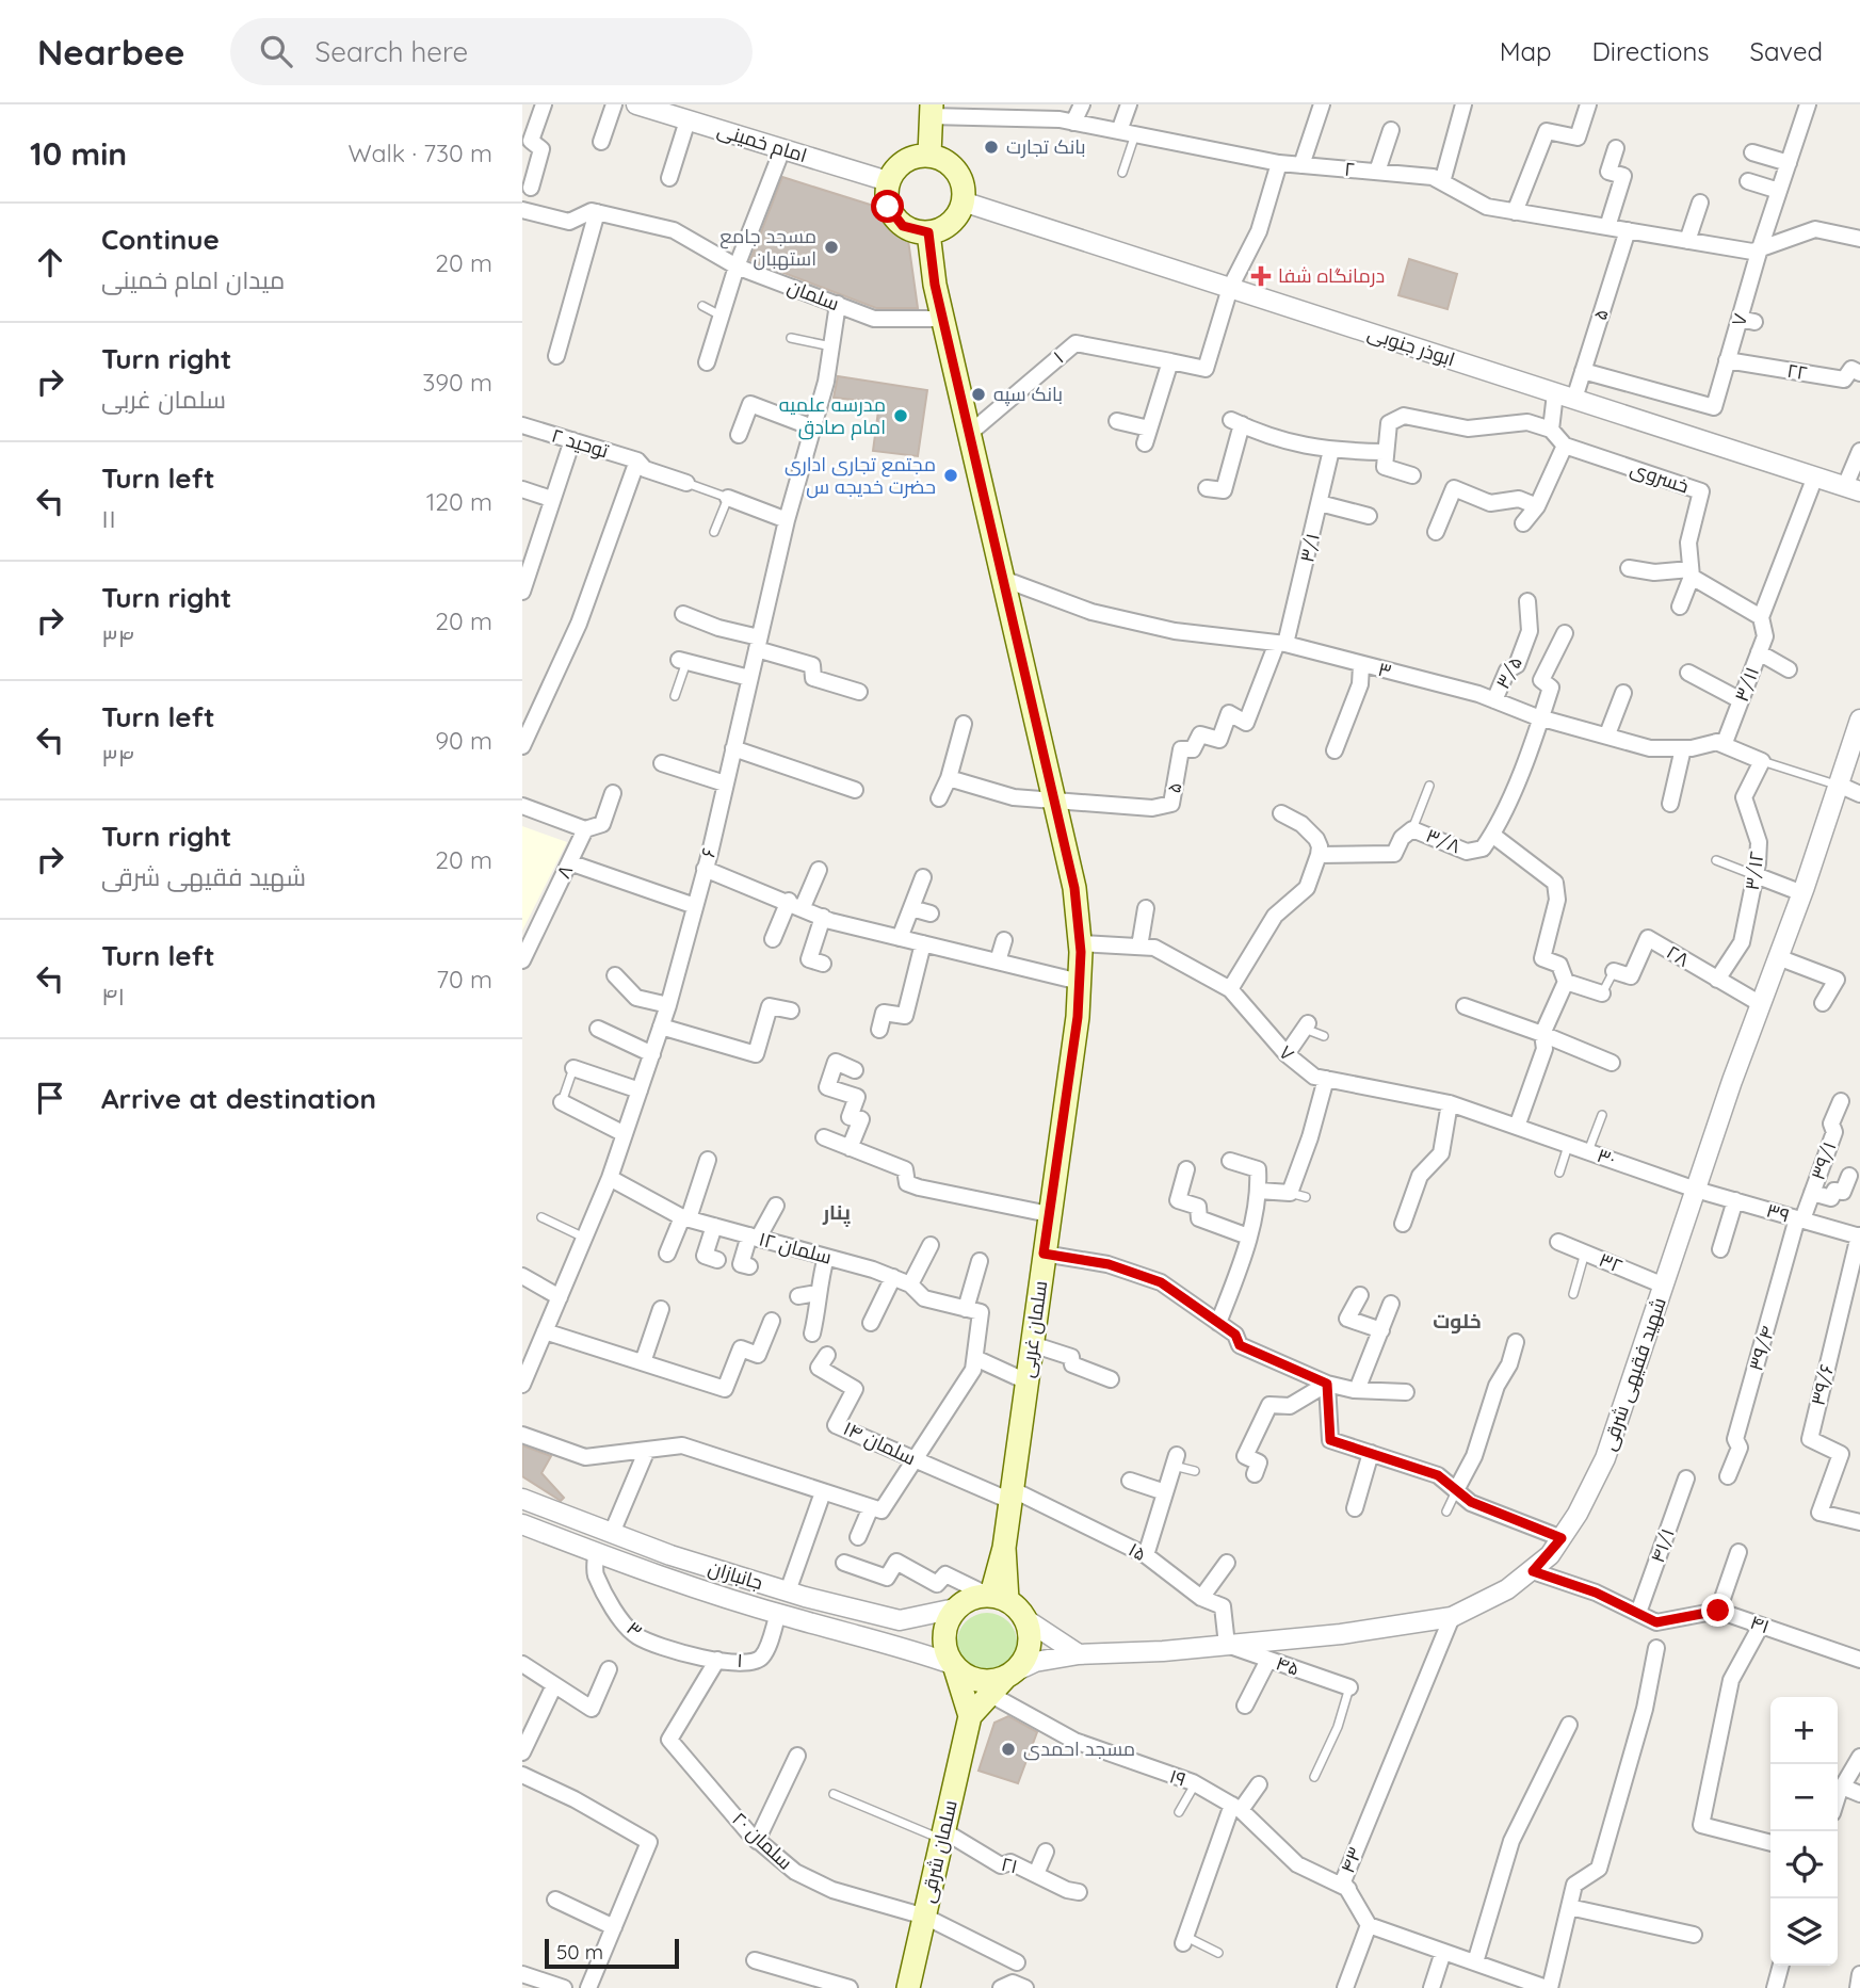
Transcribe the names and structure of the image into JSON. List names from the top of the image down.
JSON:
{
  "streets": {
    "main road": ["سلمان غربی", "سلمان شرقی"],
    "street": [
      "امام خمینی",
      "۲",
      "سلمان",
      "۵",
      "۷",
      "ابوذر جنوبی",
      "۱",
      "۲۲",
      "توحید ۲",
      "خسروی",
      "۳/۱",
      "۳",
      "۳/۵",
      "۳/۱۱",
      "۳/۸",
      "۶",
      "۳/۱۲",
      "۸",
      "۲۸",
      "۳۰",
      "۳۹/۱",
      "۳۹",
      "سلمان ۱۲",
      "۳۲",
      "۳۹/۴",
      "شهید فقیهی شرقی",
      "۳۹/۶",
      "سلمان ۱۴",
      "۴۱/۱",
      "۱۵",
      "جانبازان",
      "۴۱",
      "۴۵",
      "۱۹",
      "سلمان ۲۰",
      "۴۳",
      "۲۱"
    ]
  },
  "crossings": [
    ["امام خمینی", "ابوذر جنوبی"],
    ["امام خمینی", "سلمان غربی"],
    ["۲", "۵"],
    ["۲", "۷"],
    ["سلمان", "۶"],
    ["سلمان", "سلمان غربی"],
    ["۵", "۷"],
    ["۵", "ابوذر جنوبی"],
    ["۵", "۳/۱"],
    ["۵", "سلمان غربی"],
    ["۷", "۲۲"],
    ["۷", "۳۰"],
    ["۷", "سلمان غربی"],
    ["ابوذر جنوبی", "۳/۱۱"],
    ["ابوذر جنوبی", "سلمان غربی"],
    ["۱", "۳"],
    ["۱", "سلمان غربی"],
    ["۱", "جانبازان"],
    ["۱", "سلمان ۲۰"],
    ["۳/۱", "۳"],
    ["۳", "۳/۵"],
    ["۳", "۳/۱۱"],
    ["۳", "سلمان غربی"],
    ["۳", "جانبازان"],
    ["۶", "سلمان ۱۲"],
    ["۳/۱۲", "۲۸"],
    ["۲۸", "شهید فقیهی شرقی"],
    ["۳۰", "۳۹"],
    ["۳۰", "شهید فقیهی شرقی"],
    ["۳۹/۱", "۳۹"],
    ["۳۹/۱", "۳۹/۴"],
    ["۳۹", "۳۹/۴"],
    ["۳۹", "شهید فقیهی شرقی"],
    ["۳۹", "۳۹/۶"],
    ["۳۲", "شهید فقیهی شرقی"],
    ["سلمان غربی", "شهید فقیهی شرقی"],
    ["سلمان غربی", "سلمان ۱۴"],
    ["سلمان غربی", "۱۵"],
    ["سلمان غربی", "جانبازان"],
    ["سلمان غربی", "۱۹"],
    ["شهید فقیهی شرقی", "۱۵"],
    ["شهید فقیهی شرقی", "جانبازان"],
    ["شهید فقیهی شرقی", "۴۱"],
    ["شهید فقیهی شرقی", "۴۵"],
    ["شهید فقیهی شرقی", "۱۹"],
    ["شهید فقیهی شرقی", "۴۳"],
    ["سلمان ۱۴", "۱۵"],
    ["۴۱/۱", "۴۱"],
    ["۱۵", "۴۵"],
    ["جانبازان", "۱۹"],
    ["۱۹", "۴۳"],
    ["سلمان ۲۰", "سلمان شرقی"],
    ["سلمان شرقی", "۲۱"]
  ],
  "districts": ["پنار", "خلوت"],
  "places": {
    "other": [
      "بانک تجارت",
      "مسجد جامع استهبان",
      "بانک سپه",
      "مدرسه علمیه امام صادق",
      "مجتمع تجاری اداری حضرت خدیجه س",
      "مسجد احمدی"
    ],
    "health": ["درمانگاه شفا"]
  },
  "scale_bar": "50 m",
  "page": {
    "header": "Nearbee",
    "search": "Search here",
    "nav": ["Map", "Directions", "Saved"],
    "heading": ["10 min", "Walk · 730 m"],
    "list": [
      ["Continue", "میدان امام خمینی", "20 m"],
      ["Turn right", "سلمان غربی", "390 m"],
      ["Turn left", "۱۱", "120 m"],
      ["Turn right", "۳۴", "20 m"],
      ["Turn left", "۳۴", "90 m"],
      ["Turn right", "شهید فقیهی شرقی", "20 m"],
      ["Turn left", "۴۱", "70 m"],
      "Arrive at destination"
    ],
    "map_buttons": ["+", "−"],
    "scale": "50 m"
  }
}
